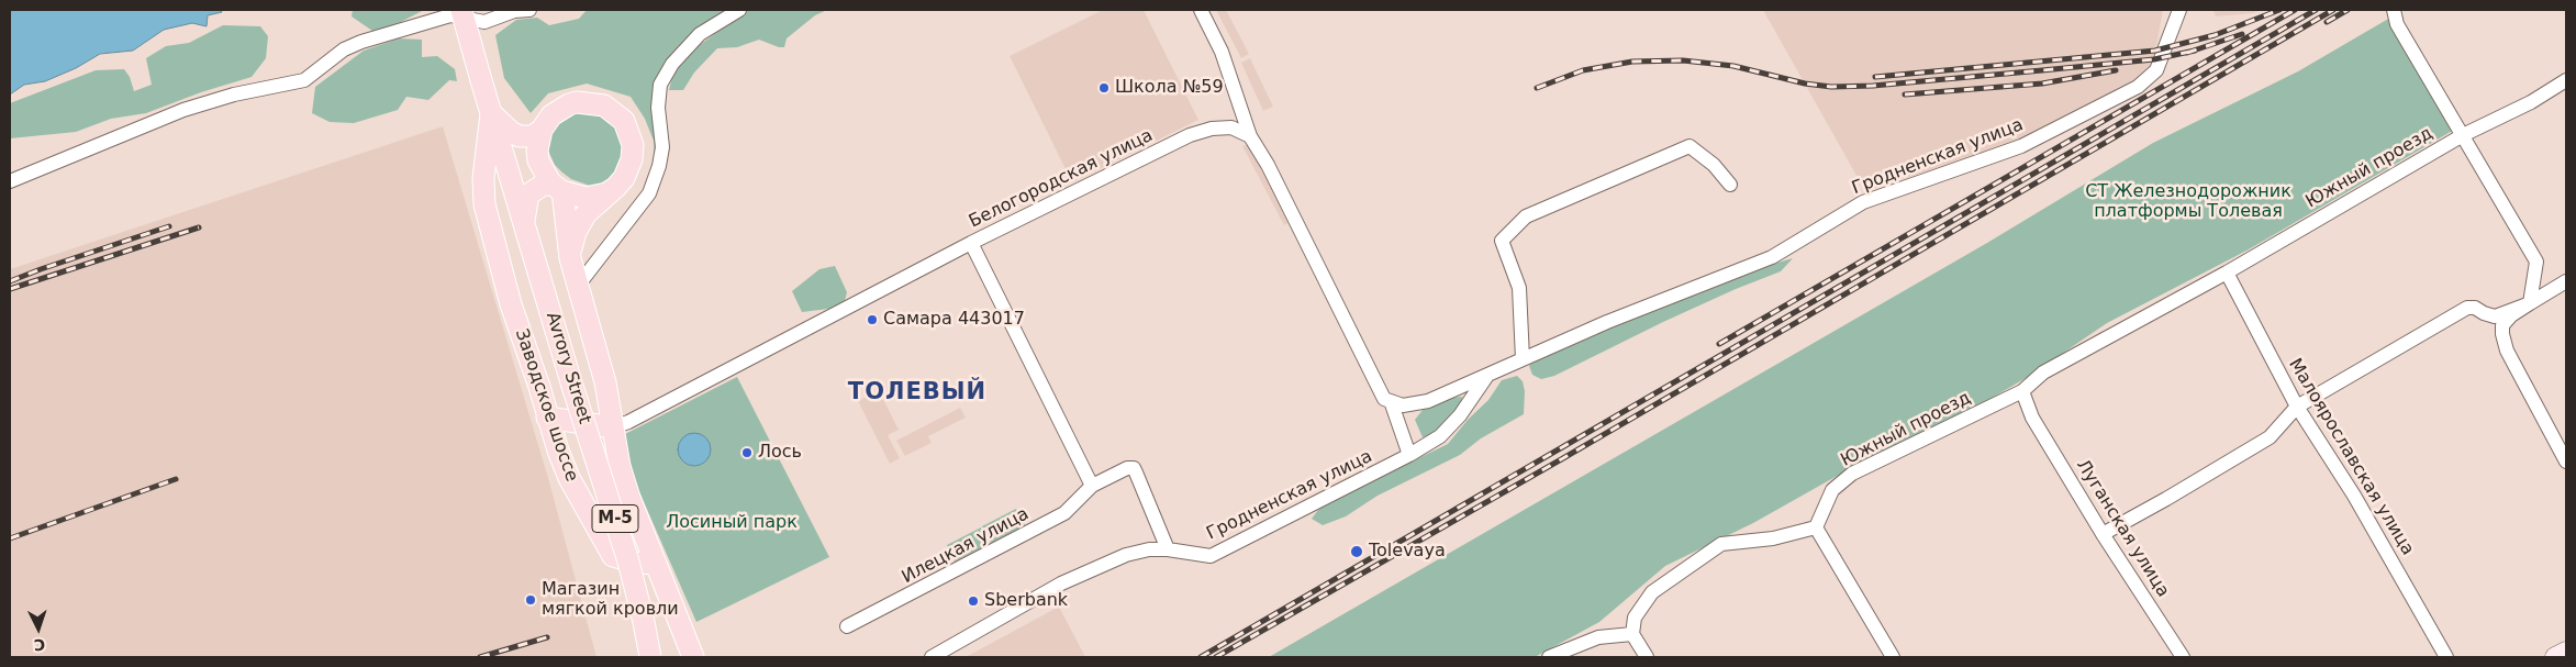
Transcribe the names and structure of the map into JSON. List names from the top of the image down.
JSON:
{
  "streets": {
    "main road": ["Avrory Street", "Заводское шоссе", "М-5"],
    "street": [
      "Гродненская улица",
      "Южный проезд",
      "Белогородская улица",
      "Малоярославская улица",
      "Луганская улица",
      "Илецкая улица"
    ]
  },
  "crossings": [
    ["Гродненская улица", "Илецкая улица"],
    ["Южный проезд", "Малоярославская улица"],
    ["Южный проезд", "Луганская улица"],
    ["Avrory Street", "Заводское шоссе"]
  ],
  "districts": ["ТОЛЕВЫЙ"],
  "parks": ["СТ Железнодорожник платформы Толевая", "Лосиный парк"],
  "places": [
    "Школа №59",
    "Самара 443017",
    "Лось",
    "Tolevaya",
    "Магазин мягкой кровли",
    "Sberbank"
  ],
  "north": "bottom"
}
